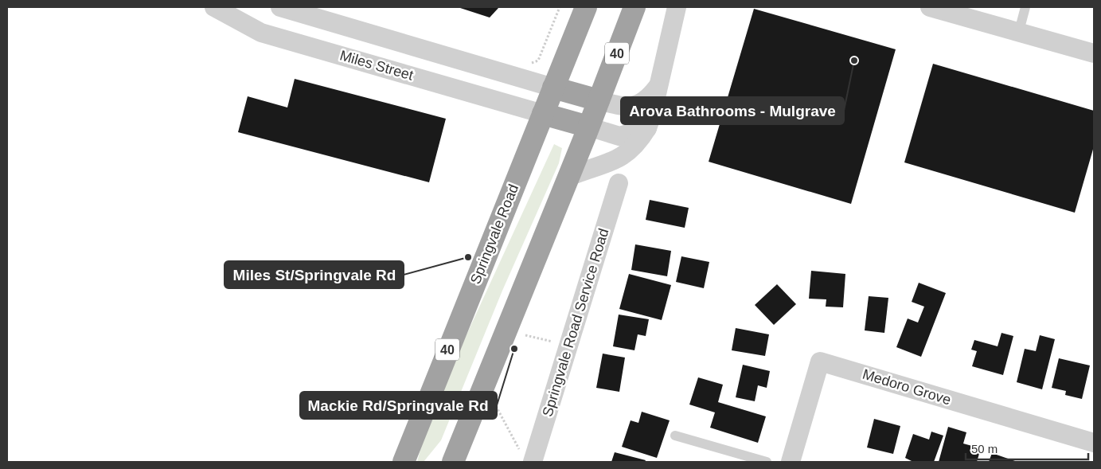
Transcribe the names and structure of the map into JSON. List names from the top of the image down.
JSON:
{
  "streets": {
    "highway": ["40", "Springvale Road"],
    "street": ["Miles Street", "Springvale Road Service Road", "Medoro Grove"]
  },
  "crossings": [
    ["Miles Street", "Springvale Road"]
  ],
  "places": ["Arova Bathrooms - Mulgrave", "Miles St/Springvale Rd", "Mackie Rd/Springvale Rd"],
  "scale_bar": "50 m"
}
